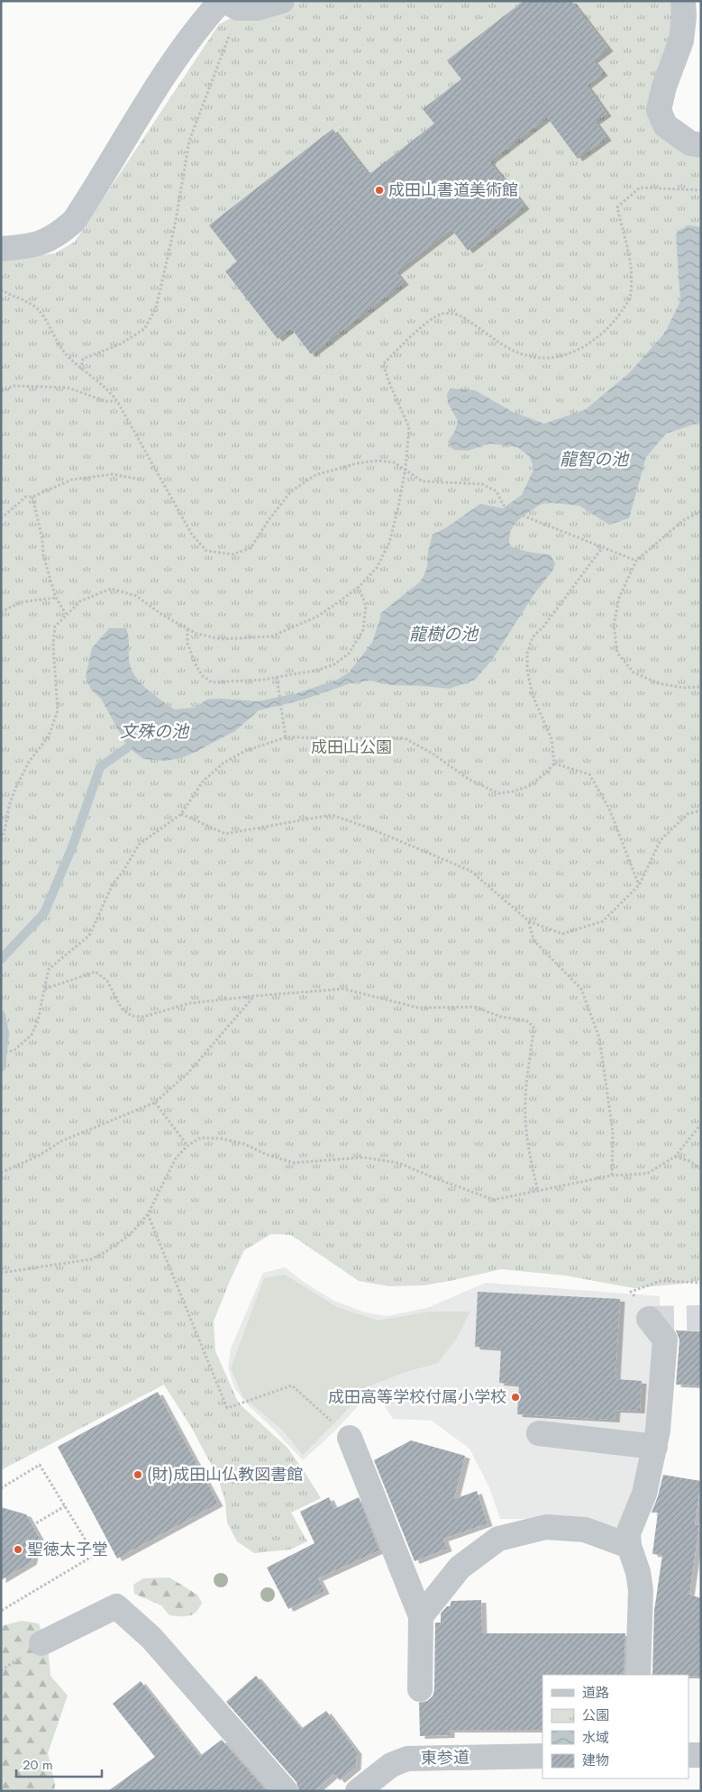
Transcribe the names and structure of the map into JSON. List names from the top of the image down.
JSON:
{
  "streets": {
    "street": ["東参道"]
  },
  "water": ["龍智の池", "龍樹の池", "文殊の池"],
  "parks": ["成田山公園"],
  "places": [
    "成田山書道美術館",
    "成田高等学校付属小学校",
    "(財)成田山仏教図書館",
    "聖徳太子堂"
  ],
  "legend": [
    "道路",
    "公園",
    "水域",
    "建物"
  ],
  "scale_bar": "20 m"
}
